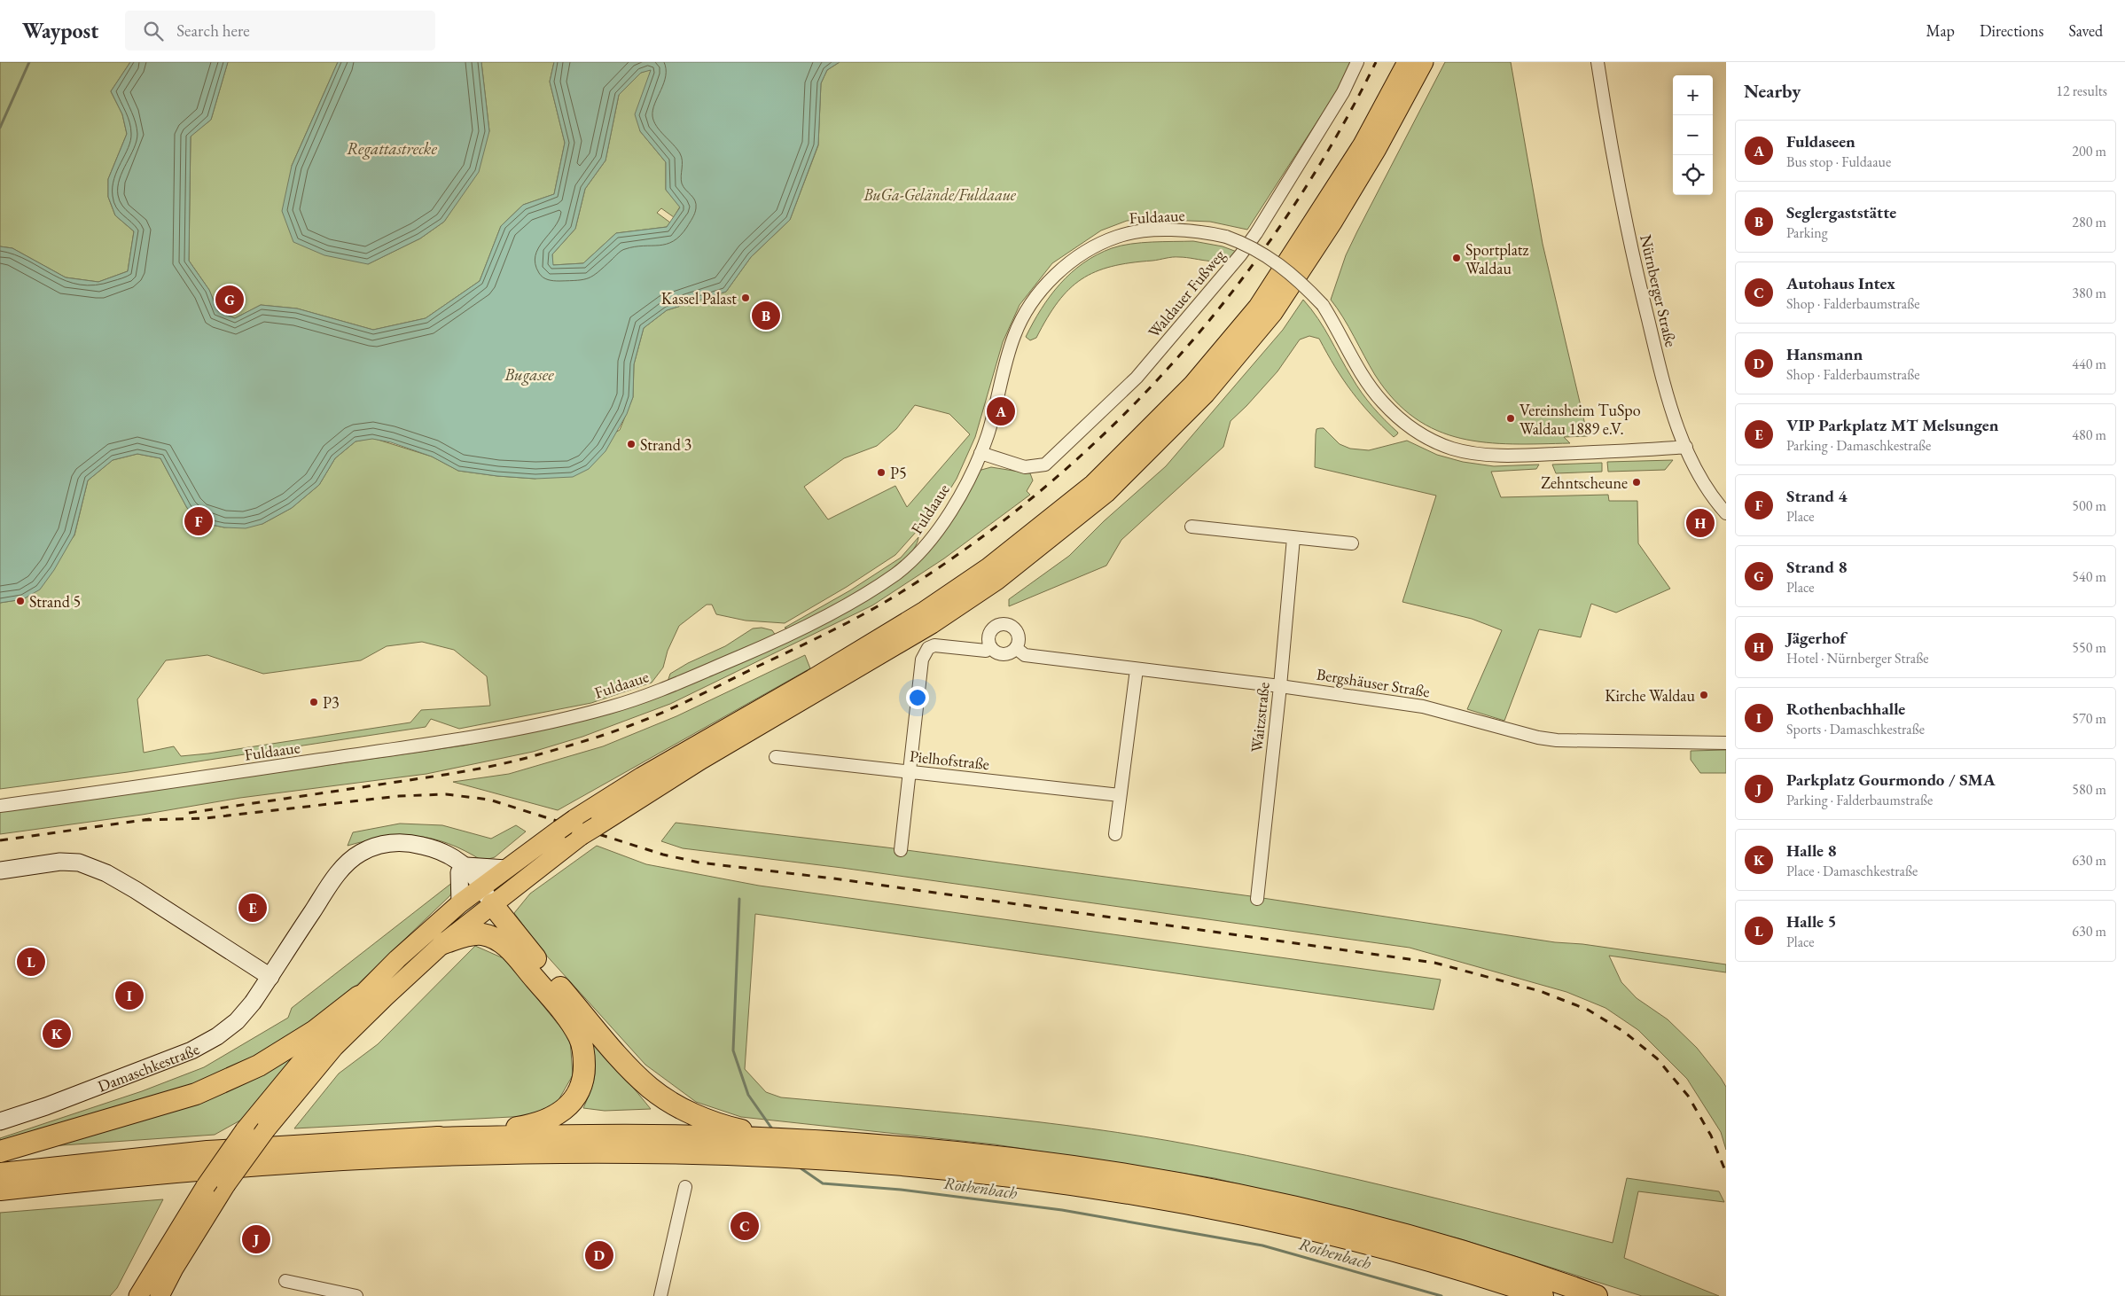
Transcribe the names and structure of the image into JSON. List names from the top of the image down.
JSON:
{
  "streets": {
    "street": [
      "Fuldaaue",
      "Nürnberger Straße",
      "Waldauer Fußweg",
      "Bergshäuser Straße",
      "Waitzstraße",
      "Pielhofstraße",
      "Damaschkestraße"
    ]
  },
  "crossings": [
    ["Fuldaaue", "Nürnberger Straße"],
    ["Fuldaaue", "Waldauer Fußweg"],
    ["Bergshäuser Straße", "Waitzstraße"]
  ],
  "water": ["Regattastrecke", "Bugasee", "Rothenbach"],
  "parks": ["BuGa-Gelände/Fuldaaue"],
  "places": [
    "Sportplatz Waldau",
    "Kassel Palast",
    "Vereinsheim TuSpo Waldau 1889 e.V.",
    "Strand 3",
    "P5",
    "Zehntscheune",
    "Strand 5",
    "Kirche Waldau",
    "P3"
  ],
  "page": {
    "header": "Waypost",
    "search": "Search here",
    "nav": ["Map", "Directions", "Saved"],
    "heading": ["Nearby", "12 results"],
    "map_buttons": ["+", "−"],
    "list": [
      {
        "mark": "A",
        "name": "Fuldaseen",
        "note": "Bus stop · Fuldaaue",
        "value": "200 m"
      },
      {
        "mark": "B",
        "name": "Seglergaststätte",
        "note": "Parking",
        "value": "280 m"
      },
      {
        "mark": "C",
        "name": "Autohaus Intex",
        "note": "Shop · Falderbaumstraße",
        "value": "380 m"
      },
      {
        "mark": "D",
        "name": "Hansmann",
        "note": "Shop · Falderbaumstraße",
        "value": "440 m"
      },
      {
        "mark": "E",
        "name": "VIP Parkplatz MT Melsungen",
        "note": "Parking · Damaschkestraße",
        "value": "480 m"
      },
      {
        "mark": "F",
        "name": "Strand 4",
        "note": "Place",
        "value": "500 m"
      },
      {
        "mark": "G",
        "name": "Strand 8",
        "note": "Place",
        "value": "540 m"
      },
      {
        "mark": "H",
        "name": "Jägerhof",
        "note": "Hotel · Nürnberger Straße",
        "value": "550 m"
      },
      {
        "mark": "I",
        "name": "Rothenbachhalle",
        "note": "Sports · Damaschkestraße",
        "value": "570 m"
      },
      {
        "mark": "J",
        "name": "Parkplatz Gourmondo / SMA",
        "note": "Parking · Falderbaumstraße",
        "value": "580 m"
      },
      {
        "mark": "K",
        "name": "Halle 8",
        "note": "Place · Damaschkestraße",
        "value": "630 m"
      },
      {
        "mark": "L",
        "name": "Halle 5",
        "note": "Place",
        "value": "630 m"
      }
    ],
    "pins": [
      "G",
      "B",
      "A",
      "F",
      "H",
      "E",
      "L",
      "I",
      "K",
      "C",
      "J",
      "D"
    ]
  }
}
